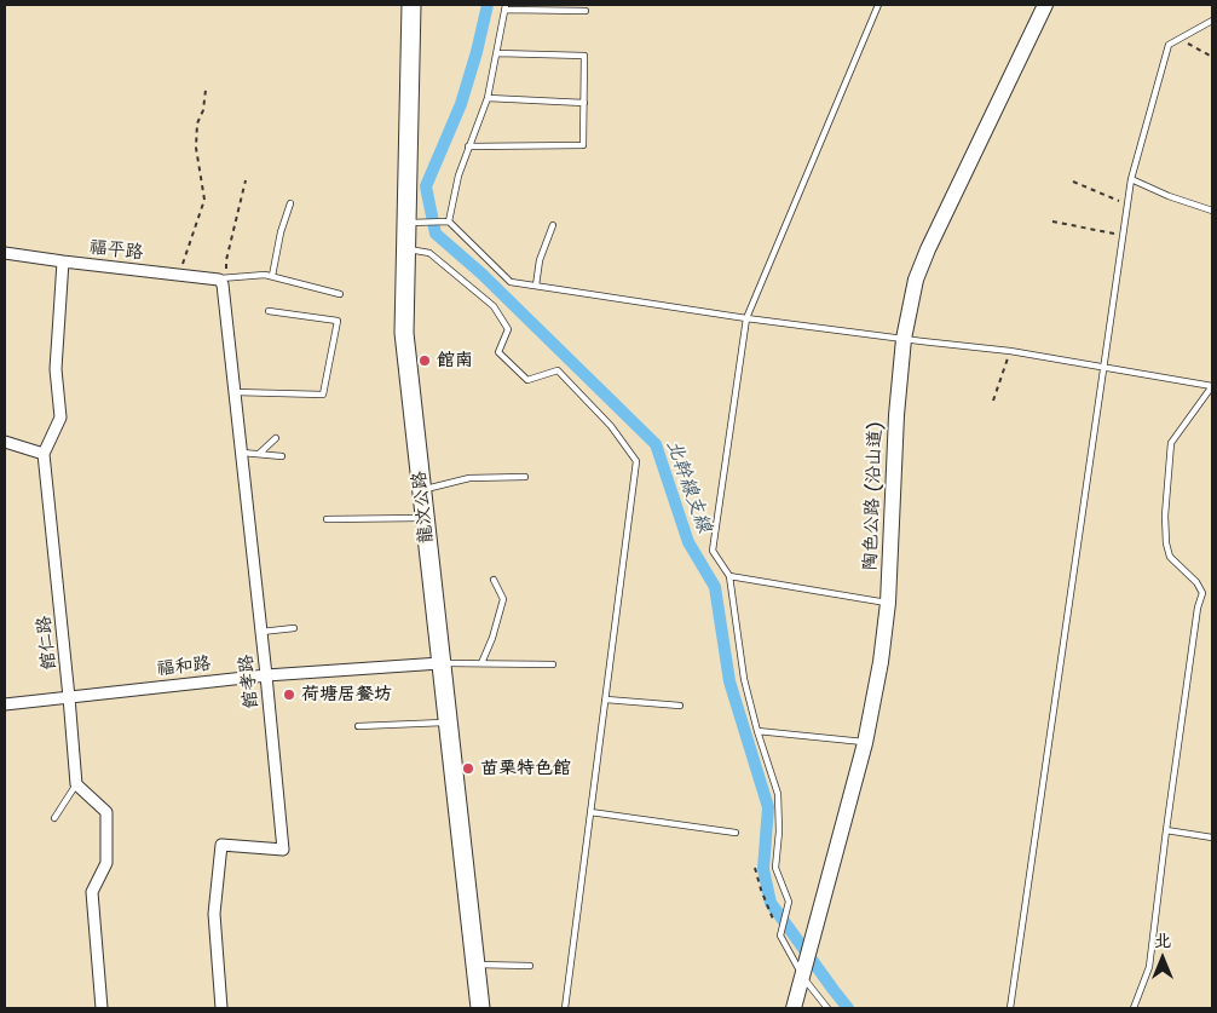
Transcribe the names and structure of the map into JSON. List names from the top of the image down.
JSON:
{
  "streets": {
    "main road": ["陶色公路 (沿山道)", "龍汶公路"],
    "street": [
      "福平路",
      "館仁路",
      "福和路",
      "館孝路"
    ]
  },
  "crossings": [
    ["福平路", "館孝路"],
    ["龍汶公路", "福和路"],
    ["館仁路", "福和路"],
    ["福和路", "館孝路"]
  ],
  "water": ["北幹線支線"],
  "places": ["館南", "荷塘居餐坊", "苗栗特色館"],
  "north": "top"
}
